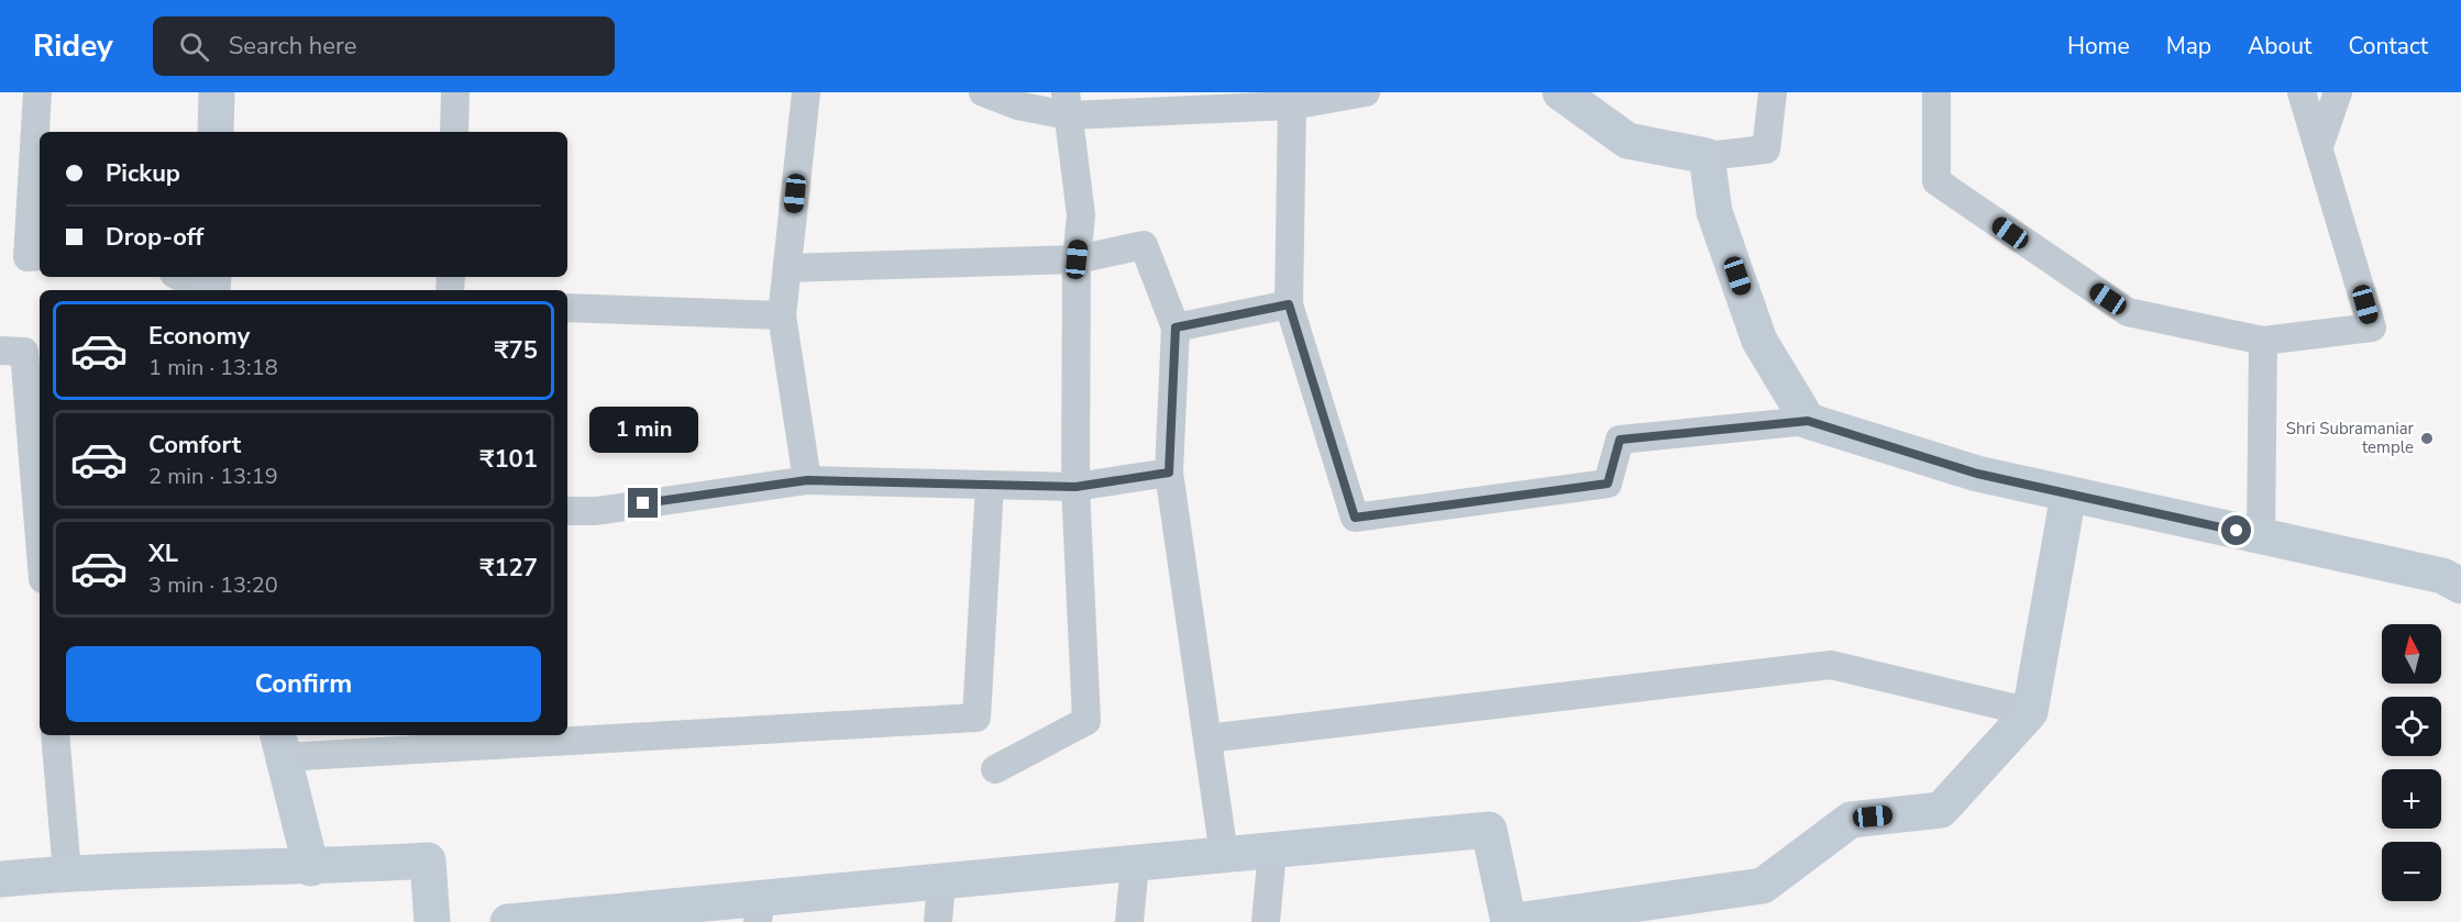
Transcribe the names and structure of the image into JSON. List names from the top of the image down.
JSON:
{
  "places": ["Shri Subramaniar temple"],
  "north": "top",
  "page": {
    "header": "Ridey",
    "search": "Search here",
    "nav": [
      "Home",
      "Map",
      "About",
      "Contact"
    ],
    "banner": ["Pickup", "Drop-off"],
    "list": [
      {
        "name": "Economy",
        "note": "1 min · 13:18",
        "value": "₹75"
      },
      {
        "name": "Comfort",
        "note": "2 min · 13:19",
        "value": "₹101"
      },
      {
        "name": "XL",
        "note": "3 min · 13:20",
        "value": "₹127"
      }
    ],
    "bubble": "1 min",
    "map_buttons": ["+", "−"],
    "buttons": "Confirm"
  }
}
